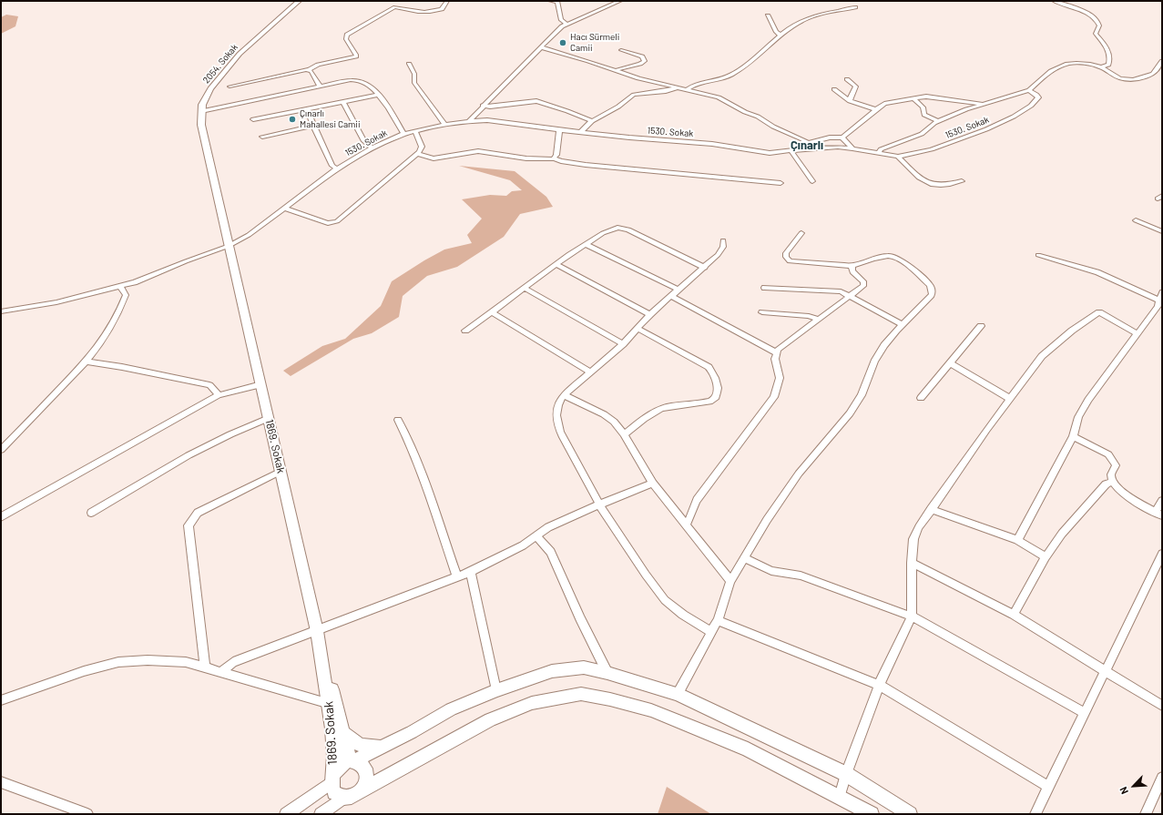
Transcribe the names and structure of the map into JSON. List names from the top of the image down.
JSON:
{
  "streets": {
    "main road": ["2054. Sokak", "1869. Sokak"],
    "street": ["1530. Sokak"]
  },
  "crossings": [
    ["2054. Sokak", "1530. Sokak"],
    ["2054. Sokak", "1869. Sokak"],
    ["1530. Sokak", "1869. Sokak"]
  ],
  "districts": ["Çınarlı"],
  "places": ["Hacı Sürmeli Camii", "Çınarlı Mahallesi Camii"],
  "north": "bottom left"
}
